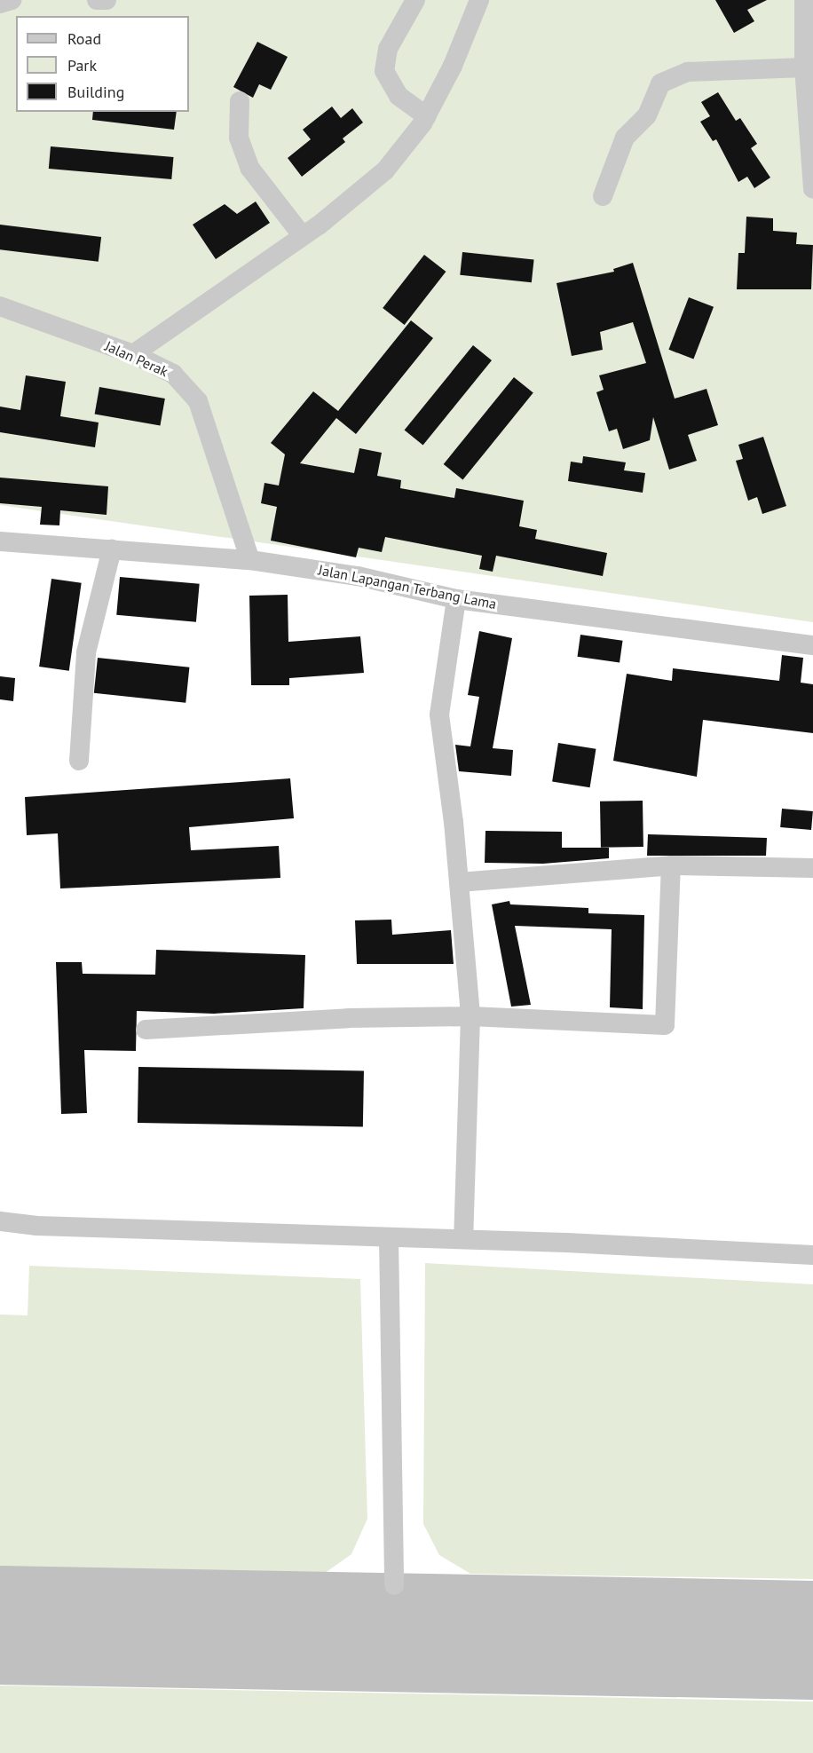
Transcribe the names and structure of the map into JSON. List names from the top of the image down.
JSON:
{
  "streets": {
    "street": ["Jalan Perak", "Jalan Lapangan Terbang Lama"]
  },
  "crossings": [
    ["Jalan Perak", "Jalan Lapangan Terbang Lama"]
  ],
  "legend": ["Road", "Park", "Building"]
}
